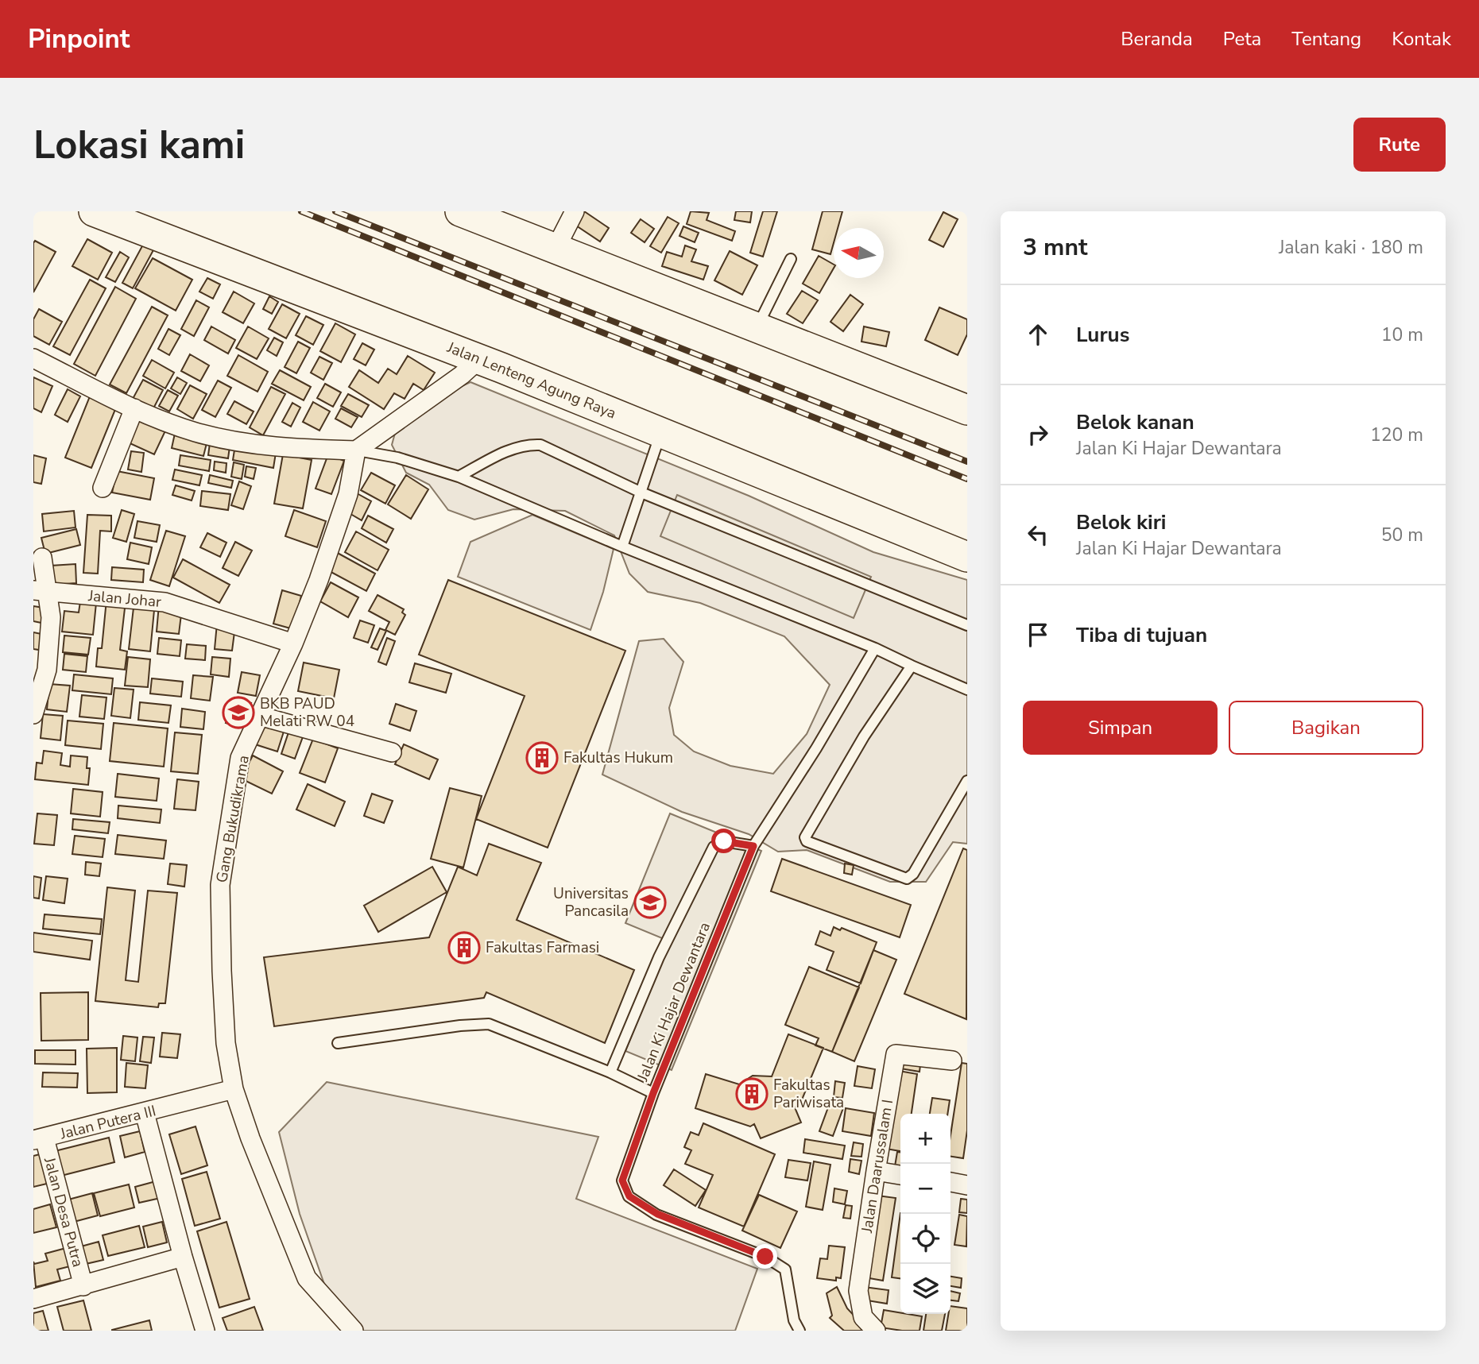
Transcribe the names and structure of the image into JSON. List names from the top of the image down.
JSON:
{
  "streets": {
    "main road": ["Jalan Lenteng Agung Raya"],
    "street": [
      "Jalan Johar",
      "Gang Bukudikrama",
      "Jalan Putera III",
      "Jalan Daarussalam I",
      "Jalan Desa Putra"
    ],
    "lane": ["Jalan Ki Hajar Dewantara"]
  },
  "crossings": [
    ["Jalan Johar", "Gang Bukudikrama"],
    ["Gang Bukudikrama", "Jalan Putera III"],
    ["Jalan Putera III", "Jalan Desa Putra"]
  ],
  "places": {
    "school or university": ["BKB PAUD Melati RW 04", "Universitas Pancasila"],
    "building": ["Fakultas Hukum", "Fakultas Farmasi", "Fakultas Pariwisata"]
  },
  "north": "left",
  "page": {
    "header": "Pinpoint",
    "nav": [
      "Beranda",
      "Peta",
      "Tentang",
      "Kontak"
    ],
    "buttons": [
      "Rute",
      ["Simpan", "Bagikan"]
    ],
    "title": "Lokasi kami",
    "heading": ["3 mnt", "Jalan kaki · 180 m"],
    "list": [
      ["Lurus", "10 m"],
      ["Belok kanan", "Jalan Ki Hajar Dewantara", "120 m"],
      ["Belok kiri", "Jalan Ki Hajar Dewantara", "50 m"],
      "Tiba di tujuan"
    ],
    "map_buttons": ["+", "−"]
  }
}
